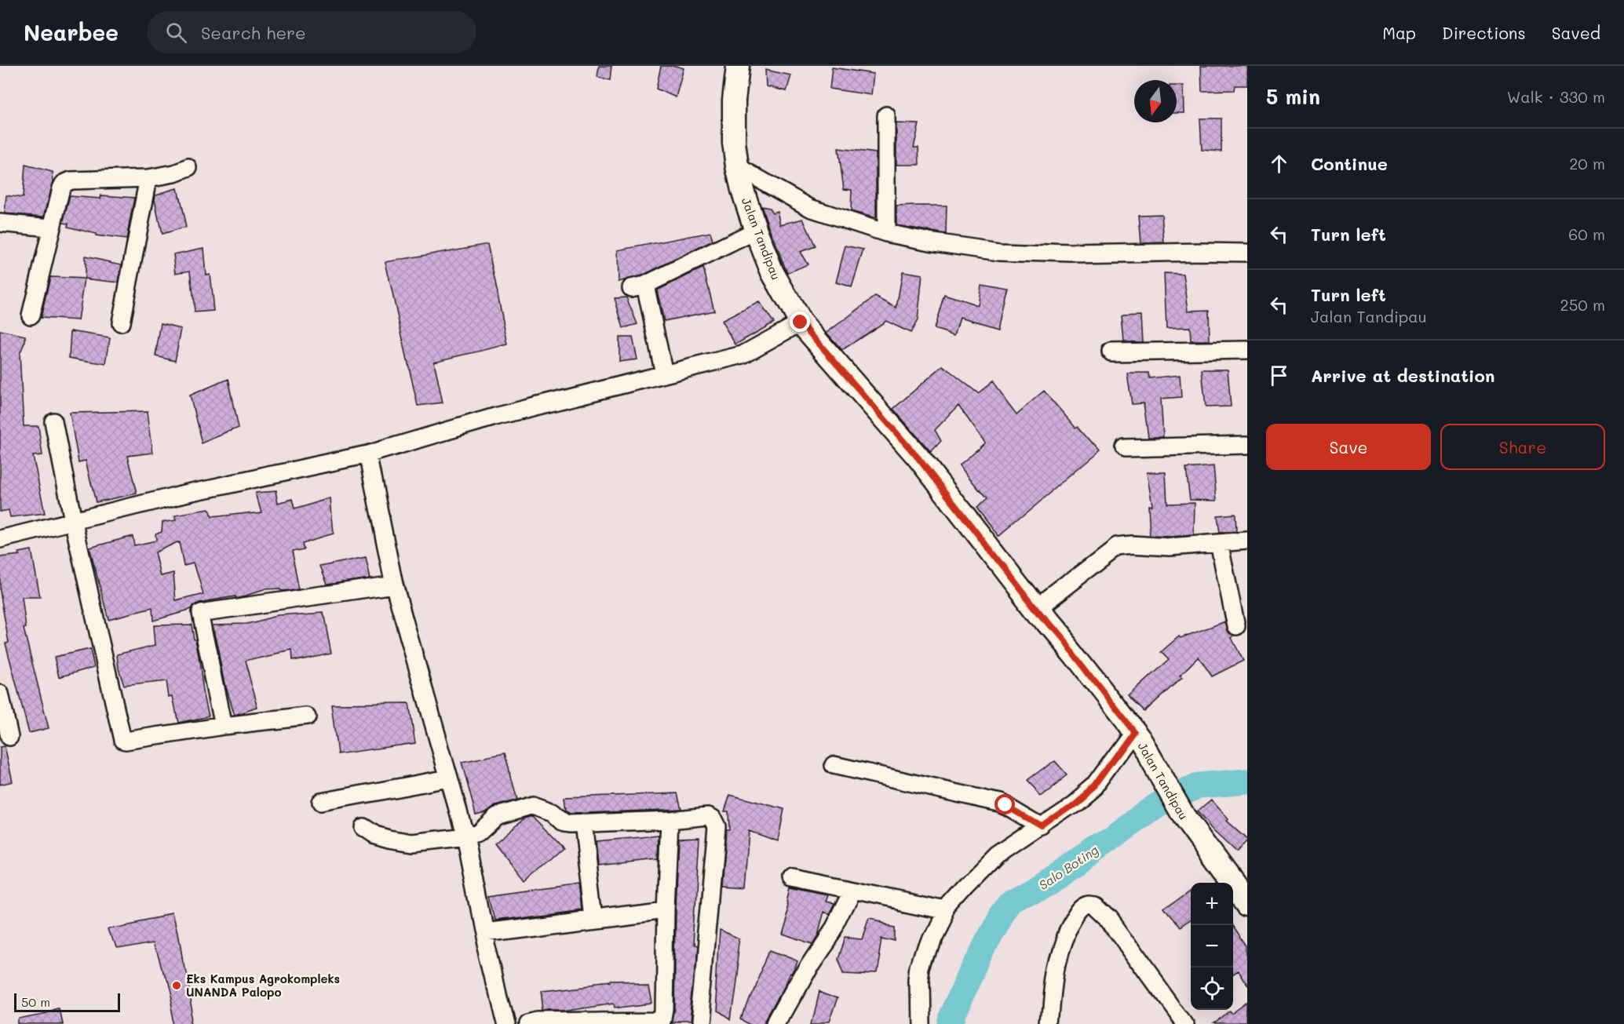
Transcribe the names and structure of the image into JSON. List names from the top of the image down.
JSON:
{
  "streets": {
    "street": ["Jalan Tandipau"]
  },
  "water": ["Salo Boting"],
  "places": ["Eks Kampus Agrokompleks UNANDA Palopo"],
  "scale_bar": "50 m",
  "north": "bottom",
  "page": {
    "header": "Nearbee",
    "search": "Search here",
    "nav": ["Map", "Directions", "Saved"],
    "heading": ["5 min", "Walk · 330 m"],
    "list": [
      ["Continue", "20 m"],
      ["Turn left", "60 m"],
      ["Turn left", "Jalan Tandipau", "250 m"],
      "Arrive at destination"
    ],
    "buttons": ["Save", "Share"],
    "map_buttons": ["+", "−"],
    "scale": "50 m"
  }
}
